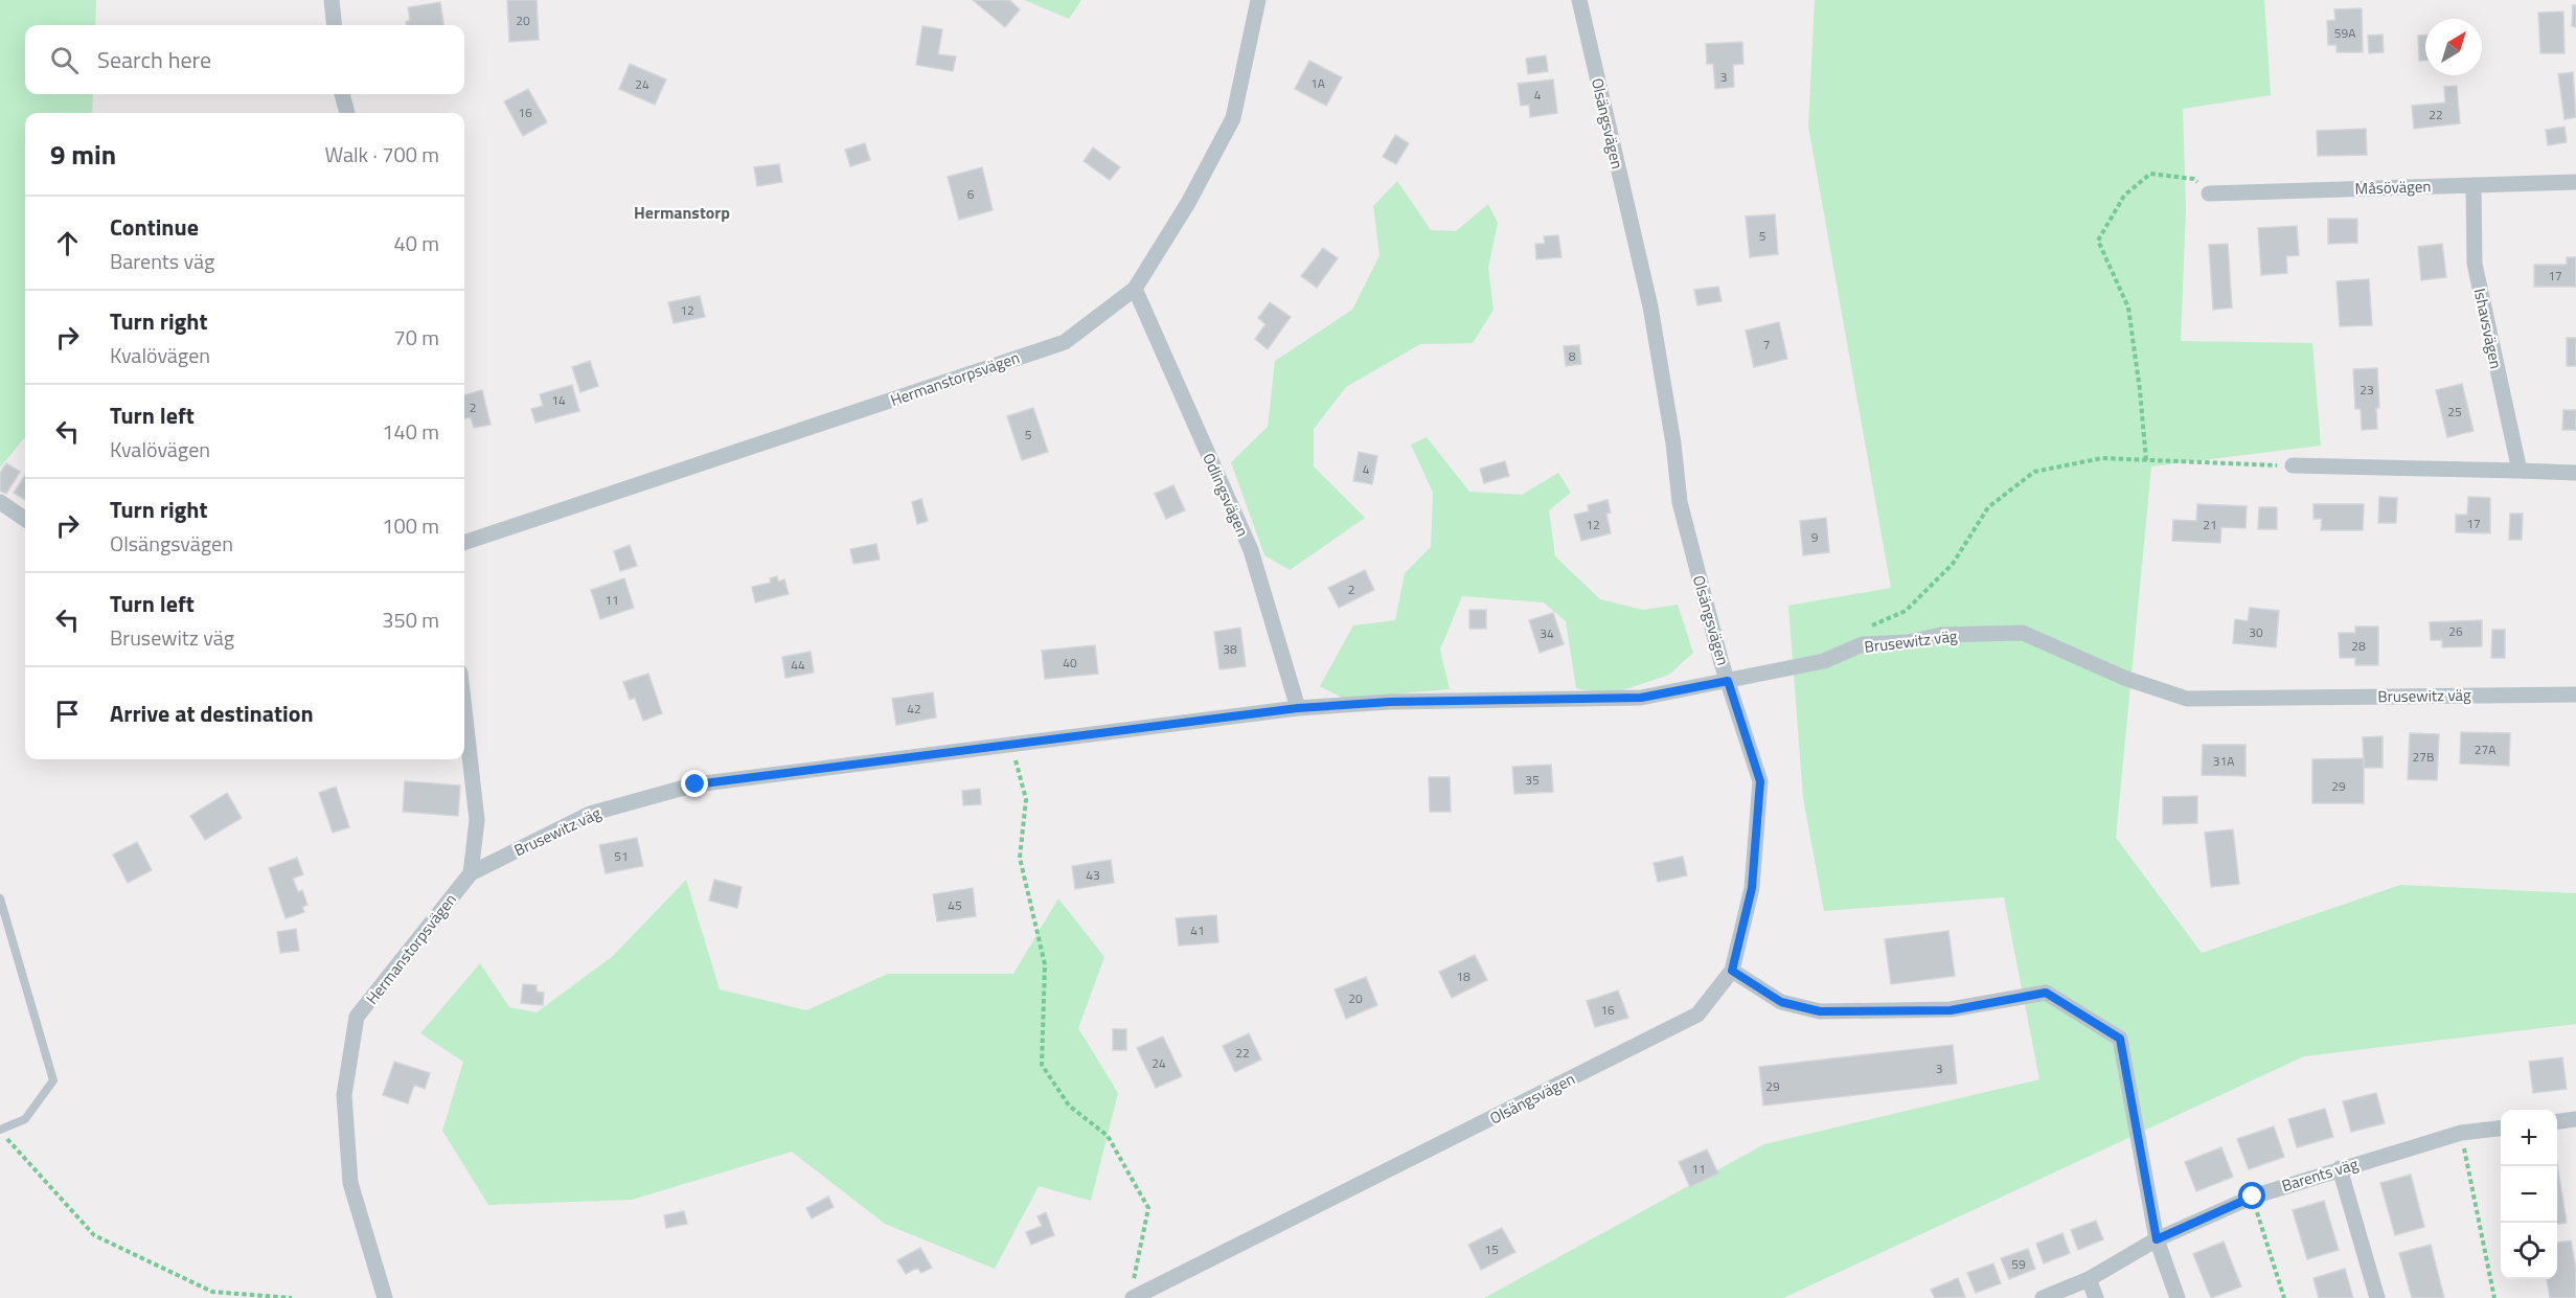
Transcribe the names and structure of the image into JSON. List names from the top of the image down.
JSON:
{
  "streets": {
    "street": [
      "Olsängsvägen",
      "Måsövägen",
      "Ishavsvägen",
      "Hermanstorpsvägen",
      "Odlingsvägen",
      "Brusewitz väg",
      "Barents väg"
    ]
  },
  "crossings": [
    ["Olsängsvägen", "Brusewitz väg"],
    ["Måsövägen", "Ishavsvägen"],
    ["Hermanstorpsvägen", "Odlingsvägen"],
    ["Hermanstorpsvägen", "Brusewitz väg"],
    ["Odlingsvägen", "Brusewitz väg"]
  ],
  "districts": ["Hermanstorp"],
  "house_numbers": [
    "20",
    "59A",
    "3",
    "1A",
    "24",
    "4",
    "16",
    "22",
    "6",
    "5",
    "17",
    "12",
    "7",
    "8",
    "23",
    "14",
    "2",
    "25",
    "5",
    "4",
    "17",
    "12",
    "21",
    "9",
    "2",
    "11",
    "26",
    "30",
    "34",
    "28",
    "38",
    "40",
    "44",
    "42",
    "27A",
    "27B",
    "31A",
    "35",
    "29",
    "51",
    "43",
    "45",
    "41",
    "18",
    "20",
    "16",
    "22",
    "24",
    "3",
    "29",
    "11",
    "15",
    "59"
  ],
  "north": "top right",
  "page": {
    "search": "Search here",
    "heading": ["9 min", "Walk · 700 m"],
    "list": [
      ["Continue", "Barents väg", "40 m"],
      ["Turn right", "Kvalövägen", "70 m"],
      ["Turn left", "Kvalövägen", "140 m"],
      ["Turn right", "Olsängsvägen", "100 m"],
      ["Turn left", "Brusewitz väg", "350 m"],
      "Arrive at destination"
    ],
    "map_buttons": ["+", "−"]
  }
}
